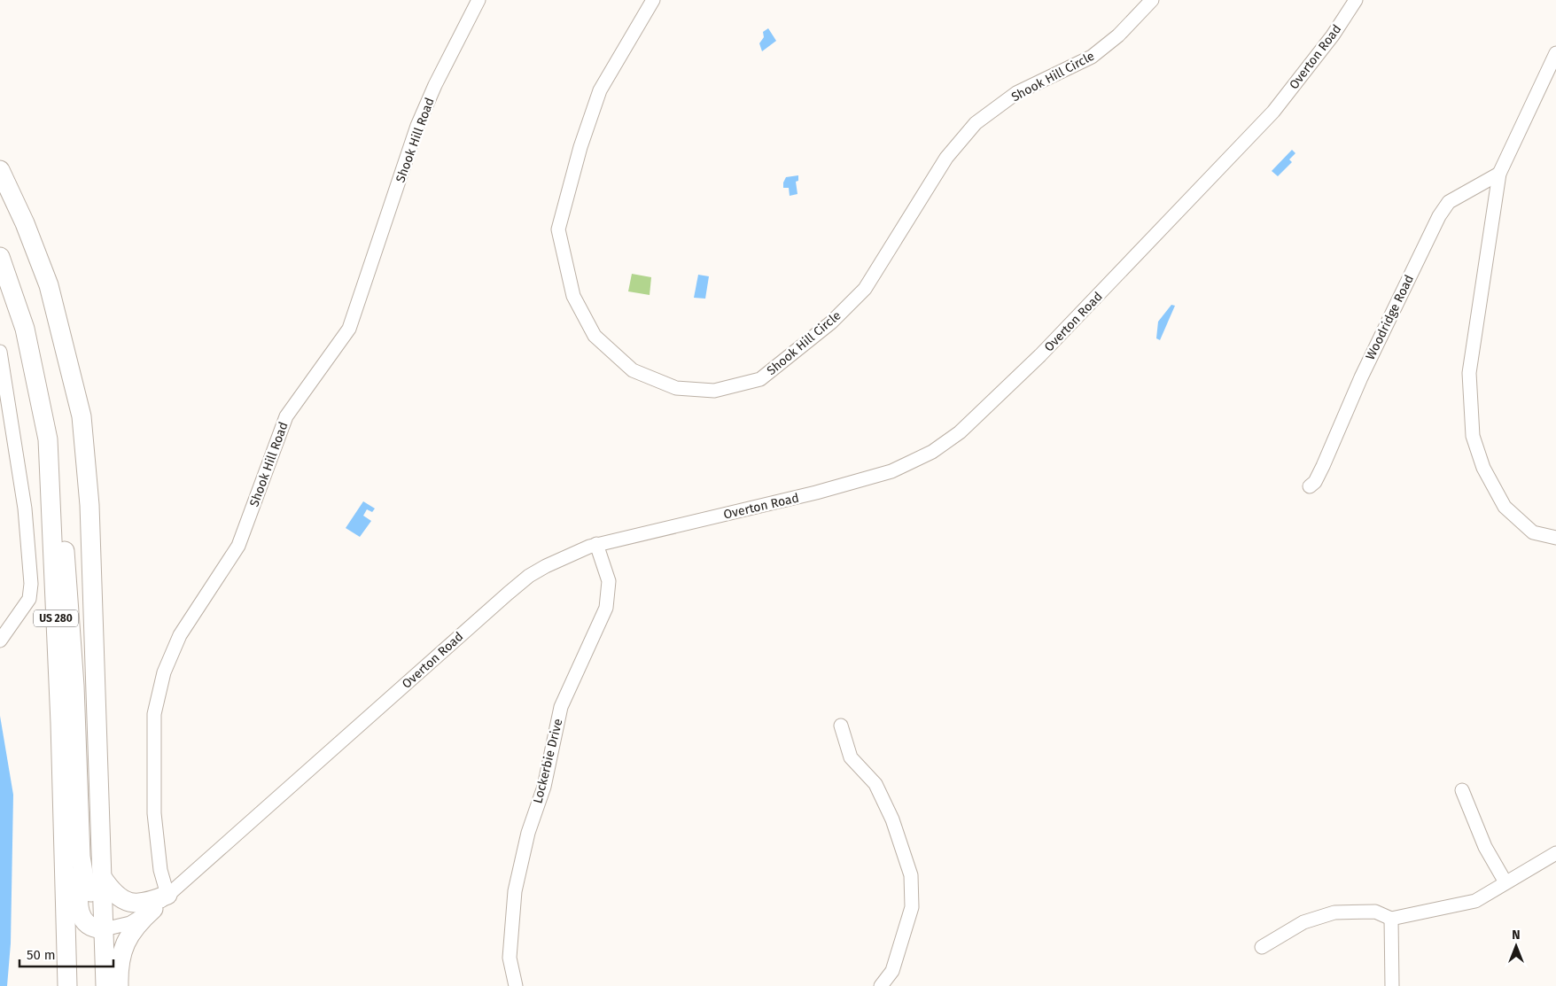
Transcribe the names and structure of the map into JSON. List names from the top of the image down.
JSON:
{
  "streets": {
    "highway": ["US 280"],
    "street": [
      "Overton Road",
      "Shook Hill Circle",
      "Shook Hill Road",
      "Woodridge Road",
      "Lockerbie Drive"
    ]
  },
  "crossings": [
    ["Overton Road", "Shook Hill Road"],
    ["Overton Road", "US 280"],
    ["Overton Road", "Lockerbie Drive"]
  ],
  "scale_bar": "50 m",
  "north": "top"
}
